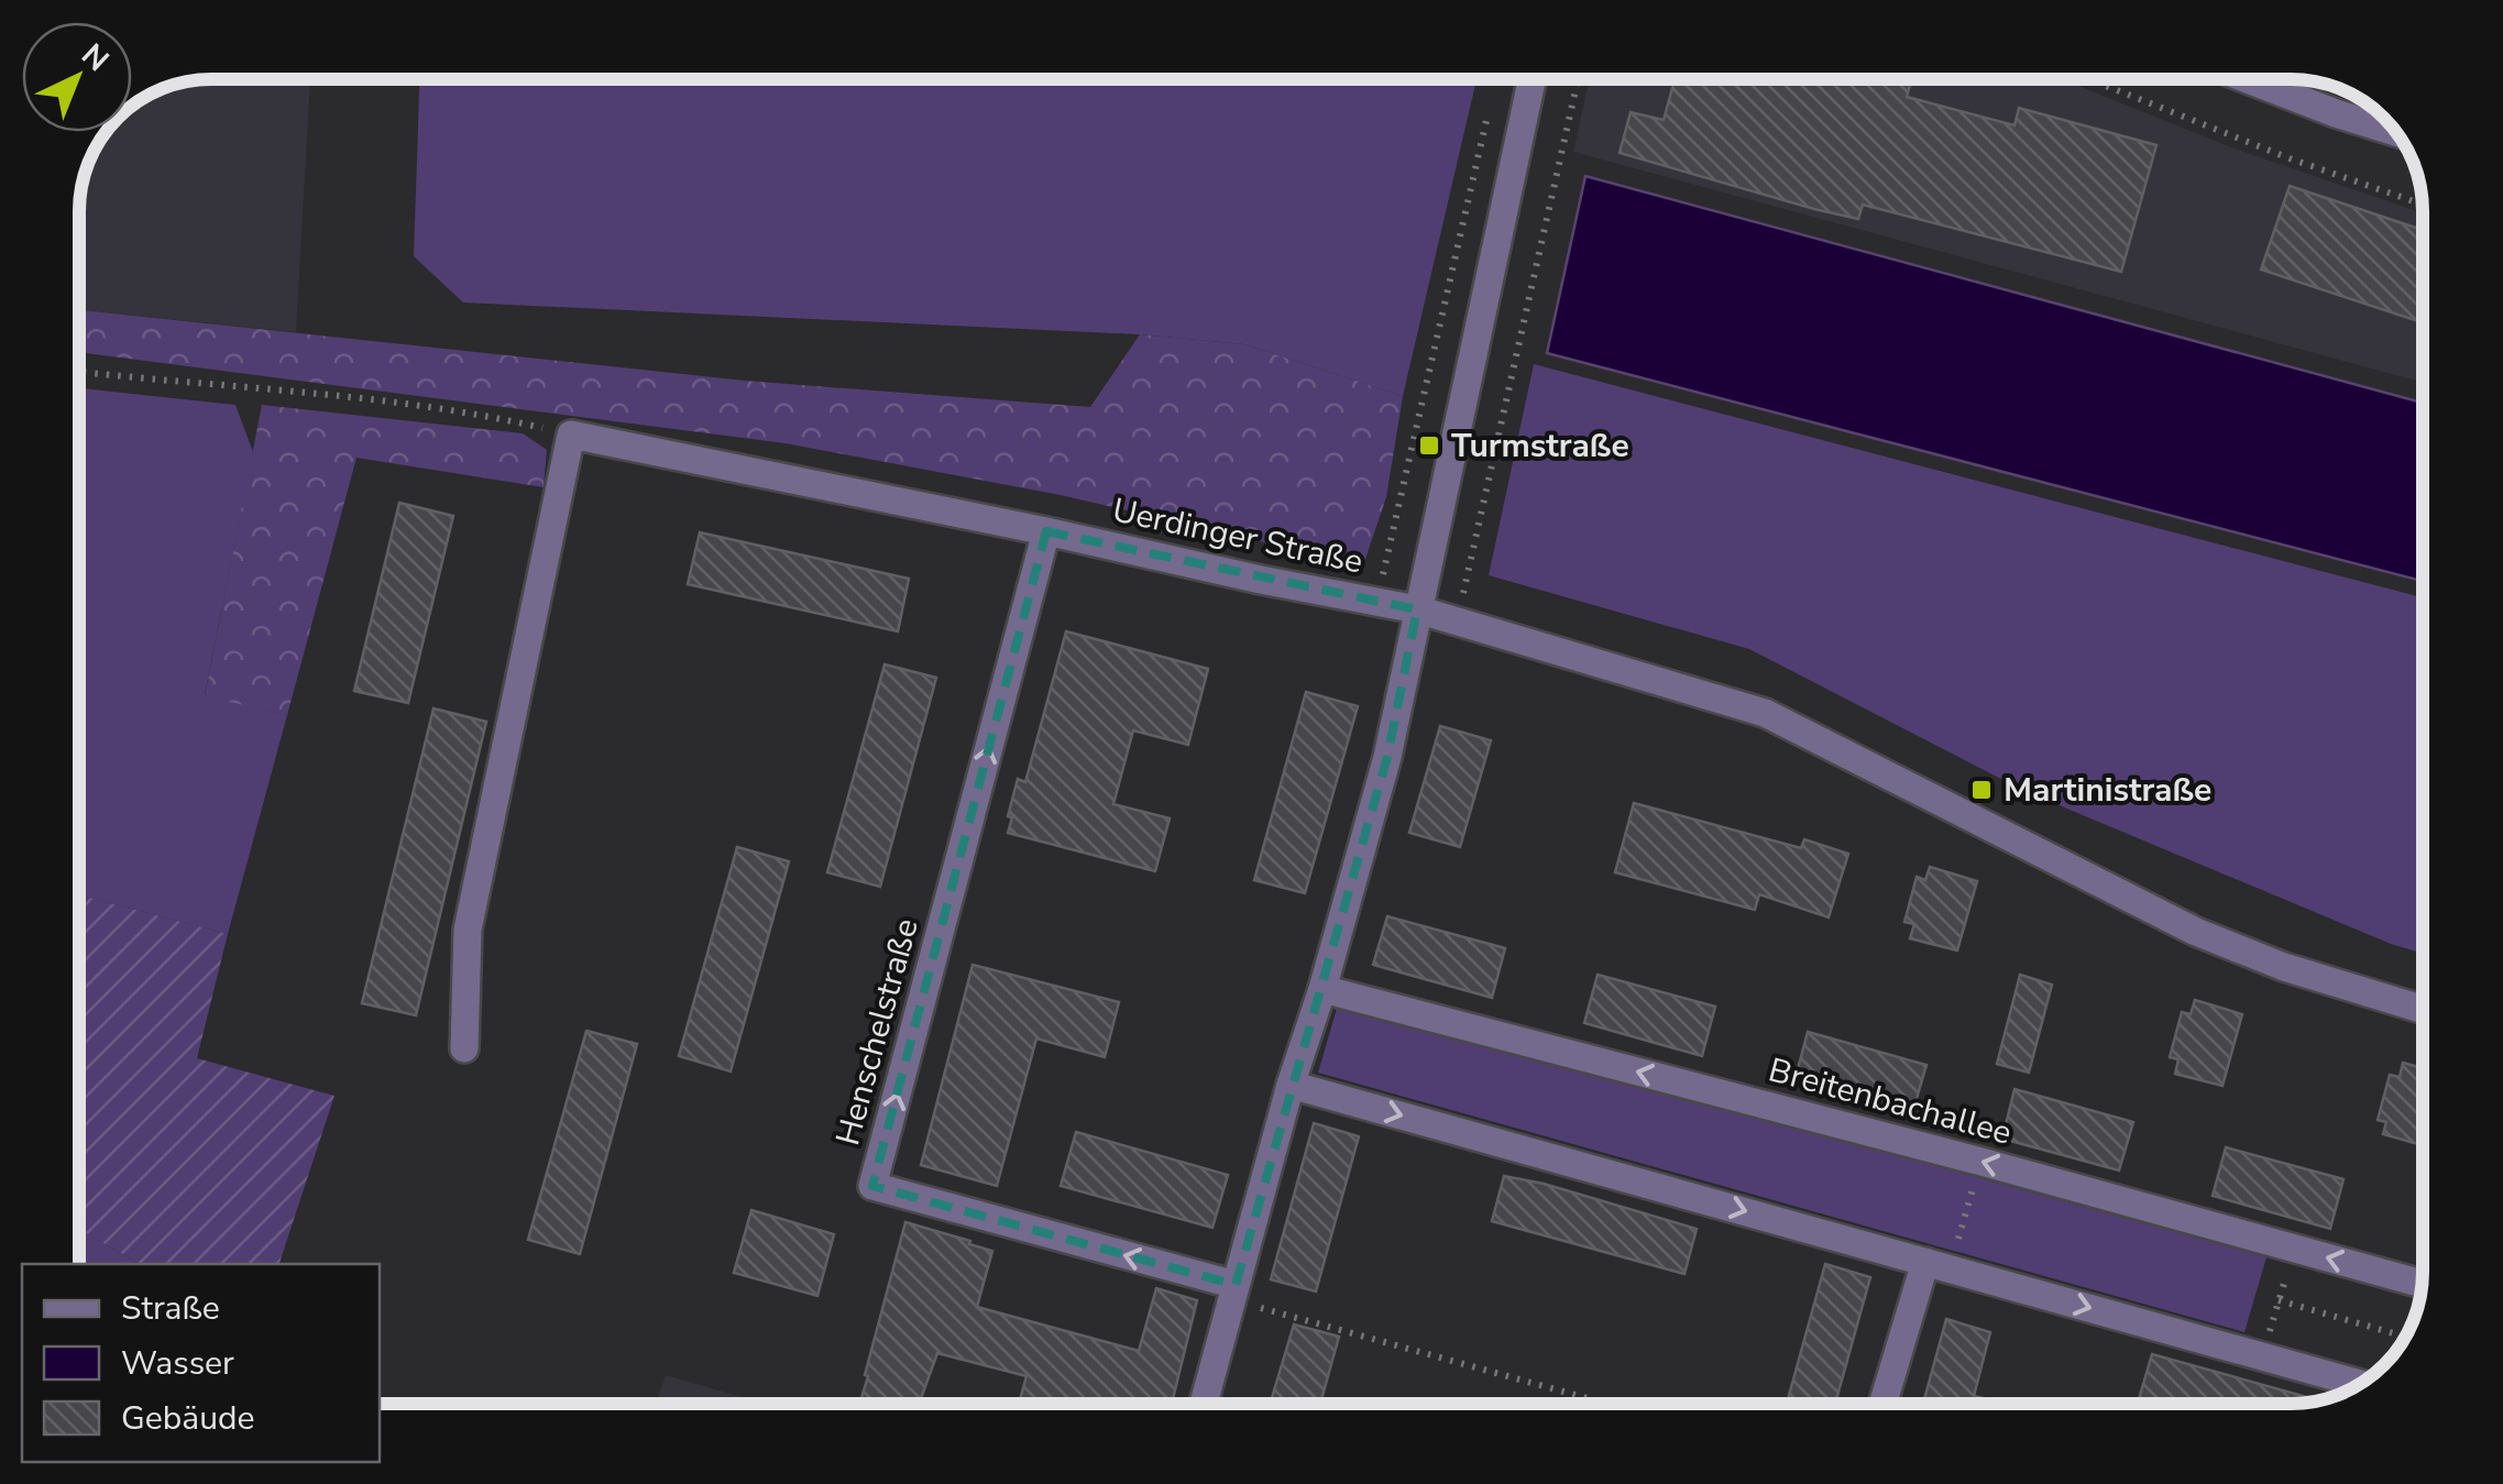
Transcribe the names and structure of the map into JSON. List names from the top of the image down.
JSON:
{
  "streets": {
    "street": ["Uerdinger Straße", "Henschelstraße", "Breitenbachallee"]
  },
  "crossings": [
    ["Uerdinger Straße", "Henschelstraße"]
  ],
  "places": {
    "transit": ["Turmstraße", "Martinistraße"]
  },
  "legend": ["Straße", "Wasser", "Gebäude"],
  "north": "top right"
}
